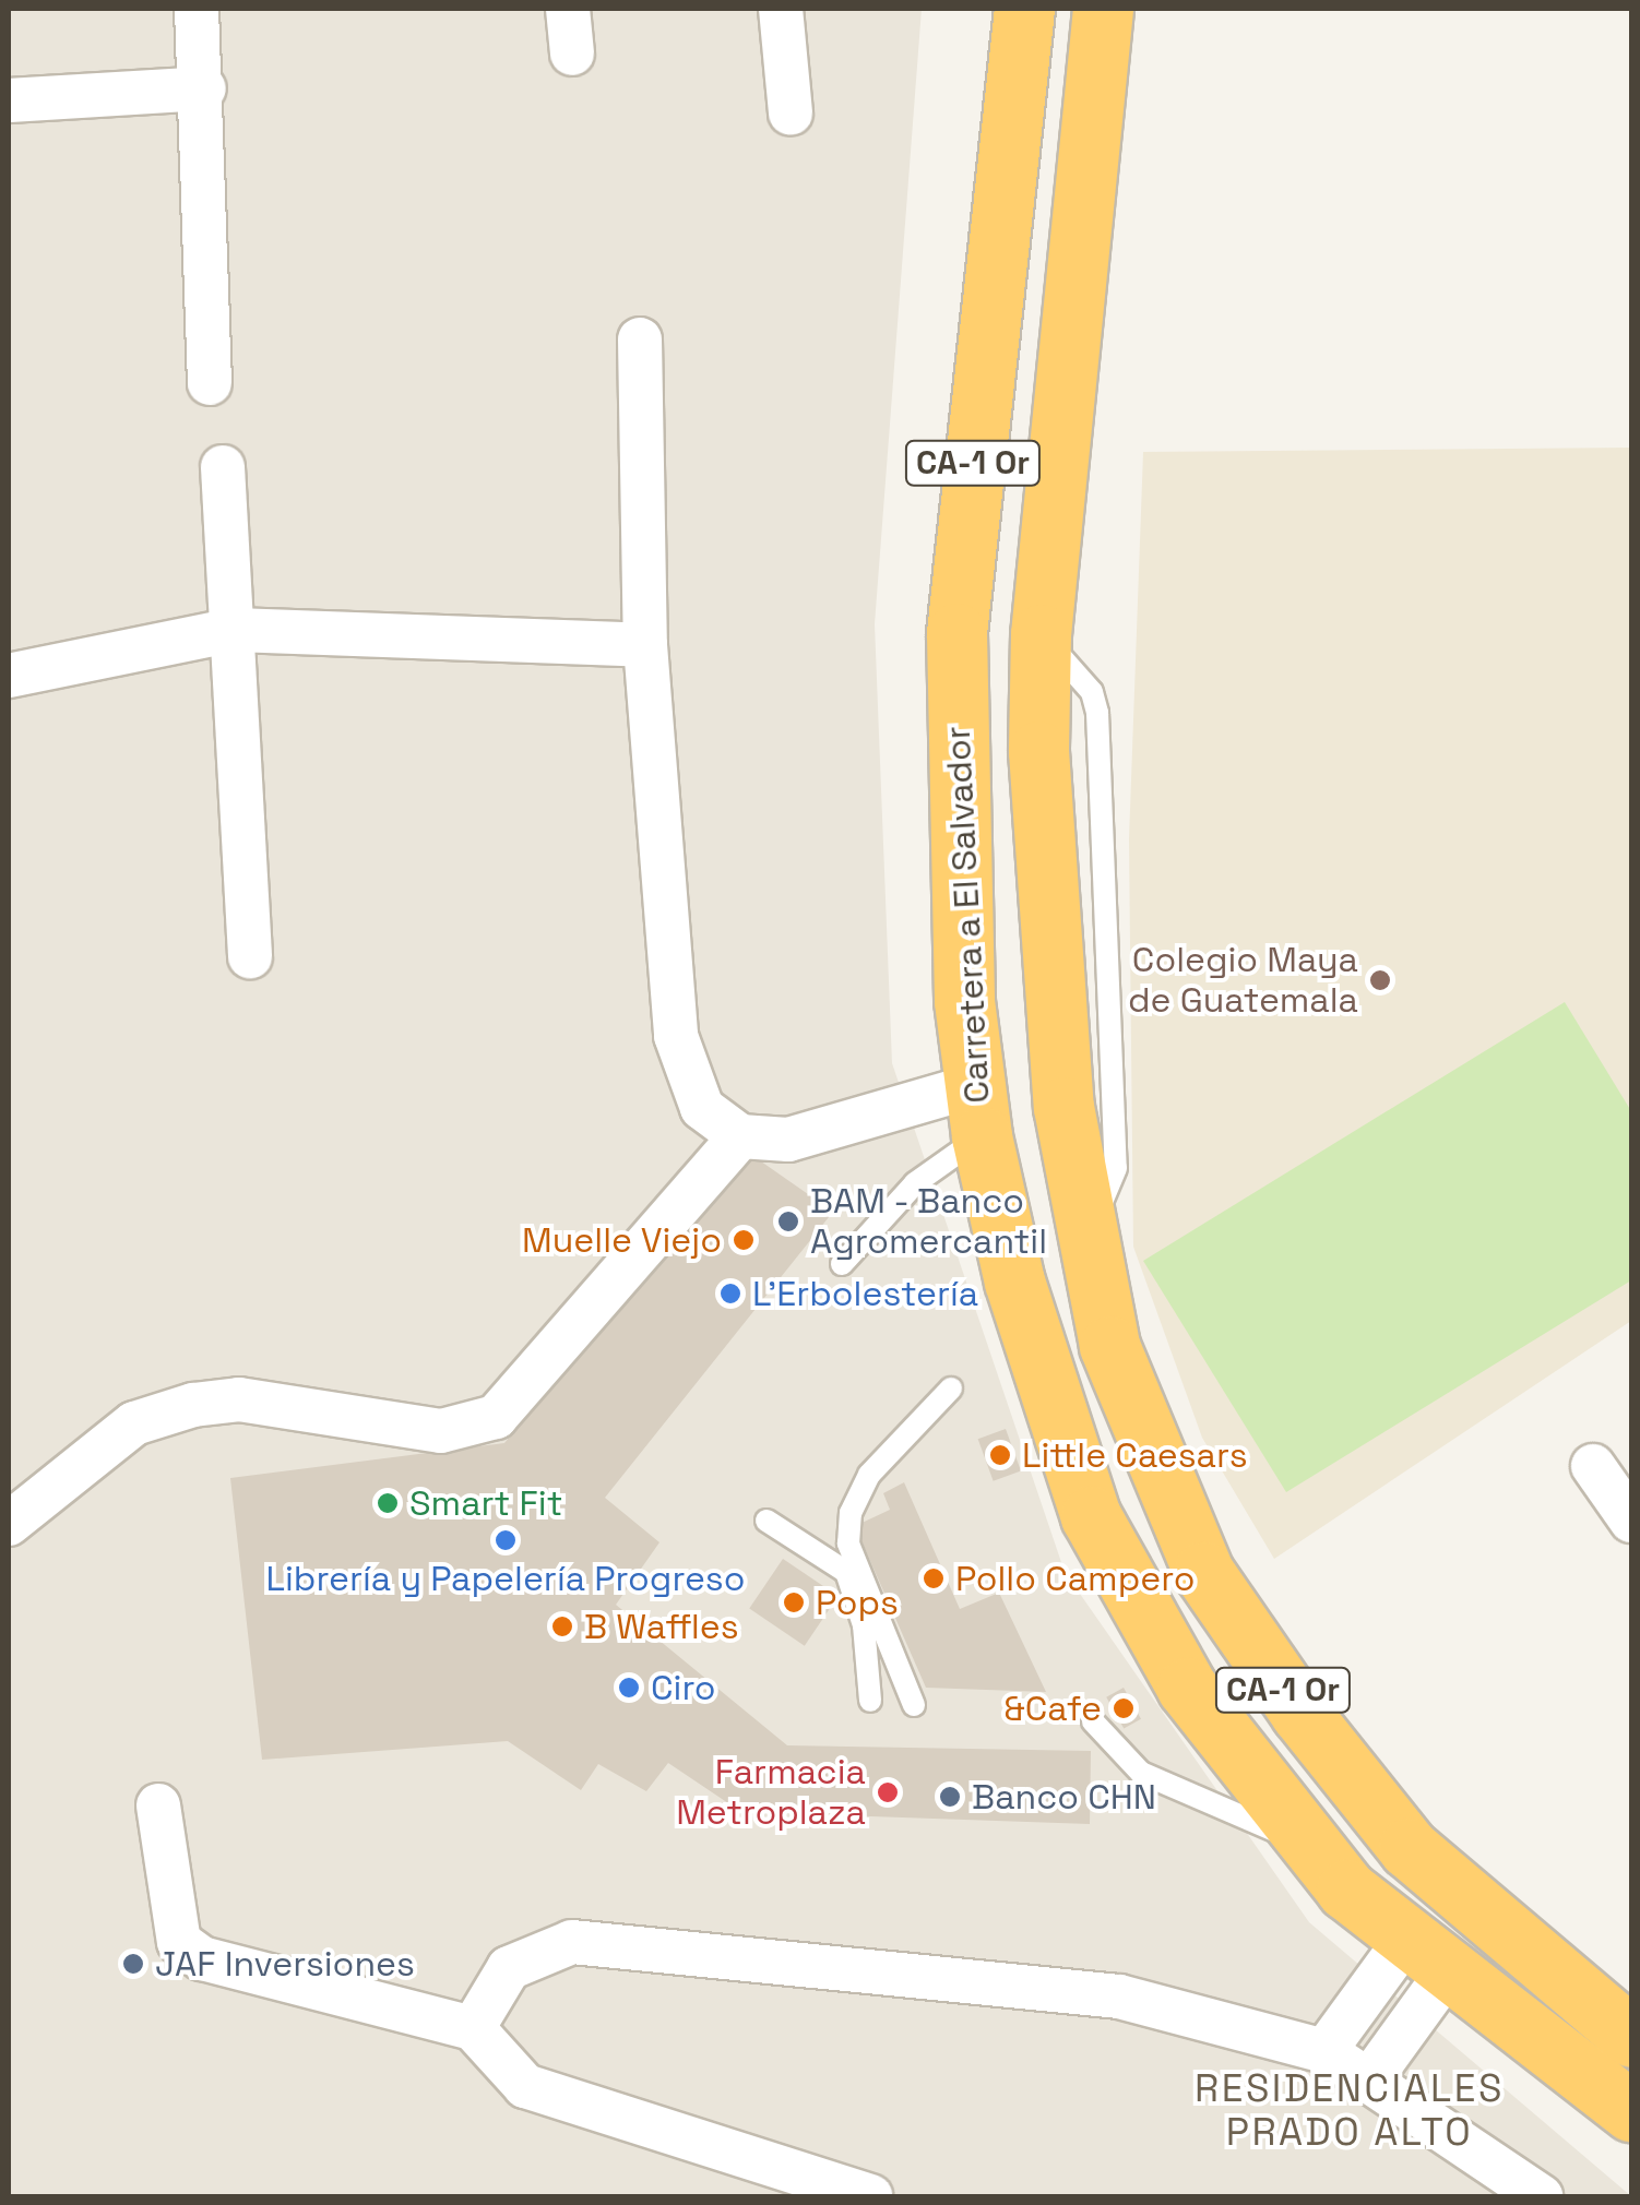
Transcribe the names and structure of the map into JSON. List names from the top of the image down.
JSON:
{
  "streets": {
    "highway": ["CA-1 Or", "Carretera a El Salvador"]
  },
  "districts": ["RESIDENCIALES PRADO ALTO"],
  "places": [
    "Colegio Maya de Guatemala",
    "BAM - Banco Agromercantil",
    "Muelle Viejo",
    "L'Erbolestería",
    "Little Caesars",
    "Smart Fit",
    "Librería y Papelería Progreso",
    "Pollo Campero",
    "Pops",
    "B Waffles",
    "Ciro",
    "&Cafe",
    "Farmacia Metroplaza",
    "Banco CHN",
    "JAF Inversiones"
  ]
}
